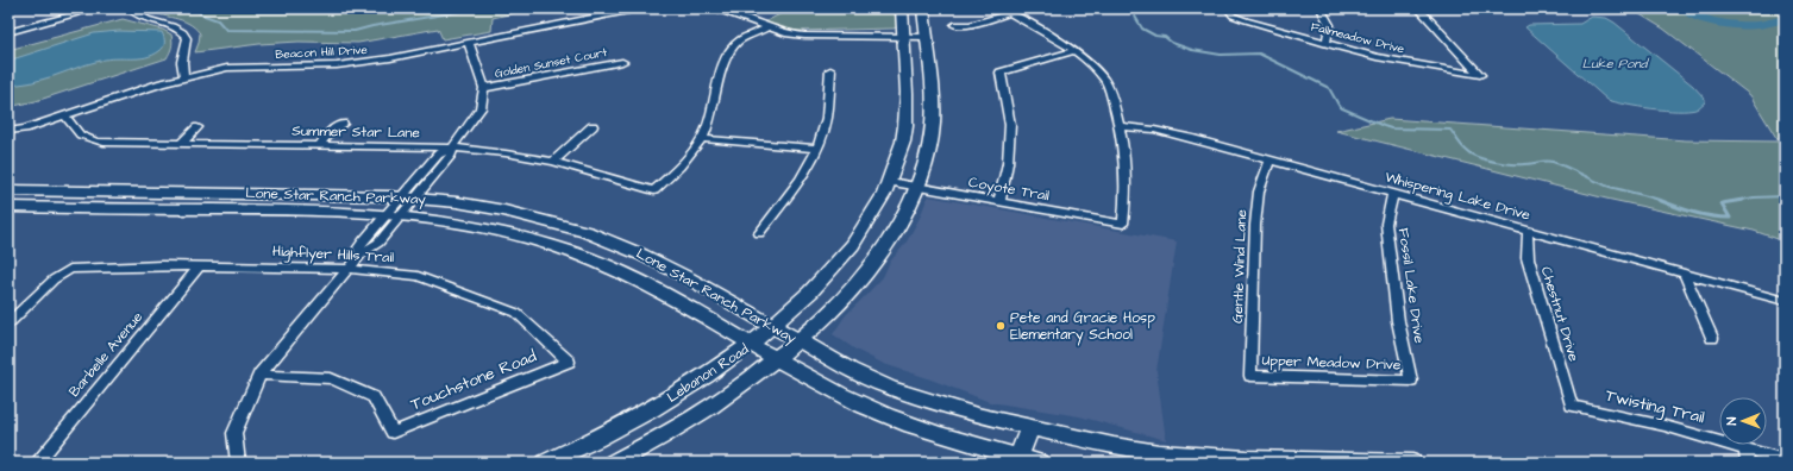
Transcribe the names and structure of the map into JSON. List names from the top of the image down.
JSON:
{
  "streets": {
    "main road": ["Lone Star Ranch Parkway", "Lebanon Road"],
    "street": [
      "Fallmeadow Drive",
      "Beacon Hill Drive",
      "Golden Sunset Court",
      "Summer Star Lane",
      "Coyote Trail",
      "Whispering Lake Drive",
      "Highflyer Hills Trail",
      "Gentle Wind Lane",
      "Fossil Lake Drive",
      "Chestnut Drive",
      "Barbelle Avenue",
      "Upper Meadow Drive",
      "Touchstone Road",
      "Twisting Trail"
    ]
  },
  "crossings": [
    ["Beacon Hill Drive", "Summer Star Lane"],
    ["Coyote Trail", "Whispering Lake Drive"],
    ["Coyote Trail", "Lebanon Road"],
    ["Lone Star Ranch Parkway", "Lebanon Road"],
    ["Whispering Lake Drive", "Gentle Wind Lane"],
    ["Whispering Lake Drive", "Fossil Lake Drive"],
    ["Whispering Lake Drive", "Chestnut Drive"],
    ["Highflyer Hills Trail", "Barbelle Avenue"],
    ["Highflyer Hills Trail", "Touchstone Road"],
    ["Gentle Wind Lane", "Upper Meadow Drive"],
    ["Fossil Lake Drive", "Upper Meadow Drive"],
    ["Chestnut Drive", "Twisting Trail"]
  ],
  "water": ["Luke Pond"],
  "places": ["Pete and Gracie Hosp Elementary School"],
  "north": "left"
}
